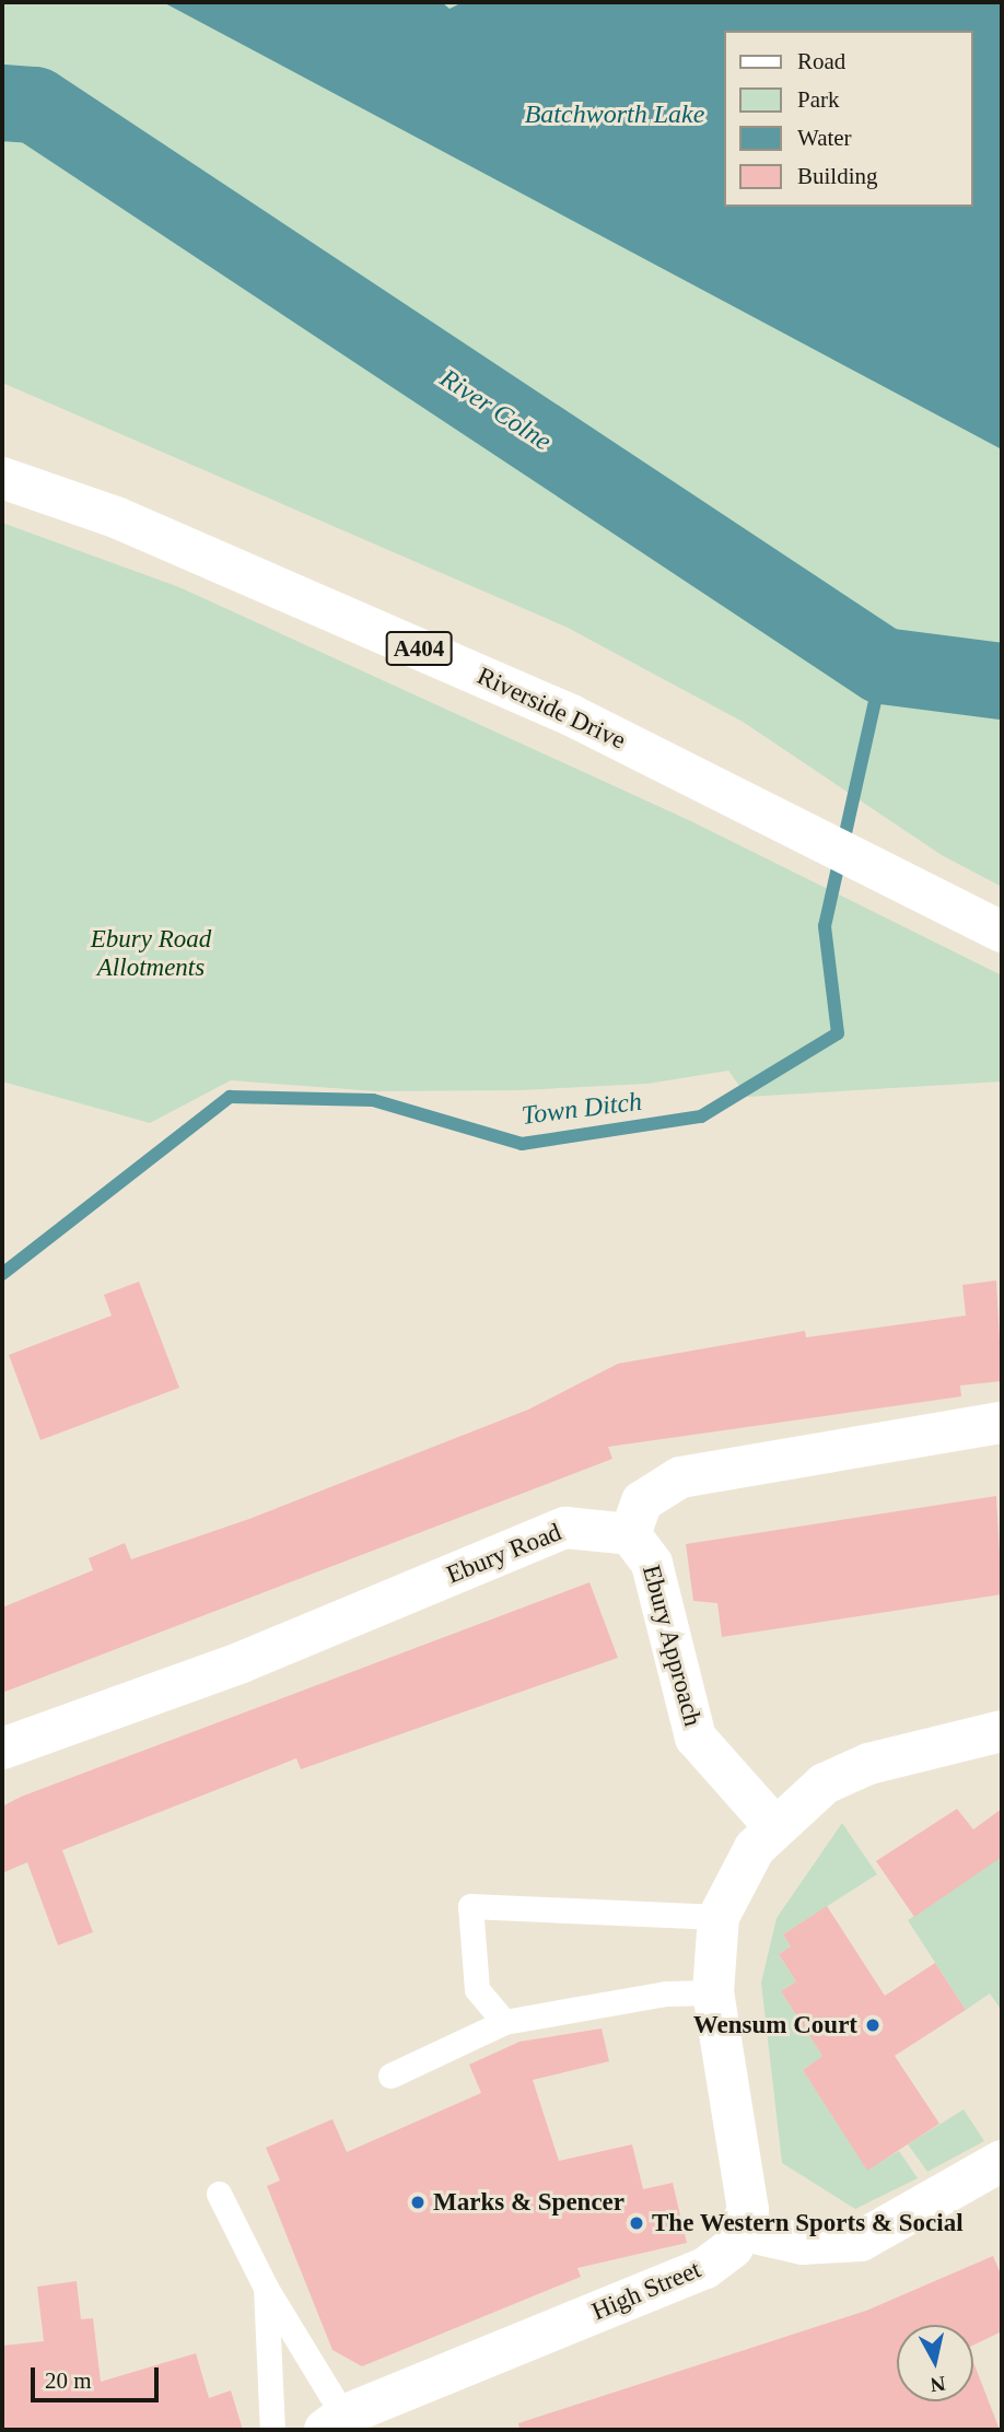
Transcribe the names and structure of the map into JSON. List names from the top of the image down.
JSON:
{
  "streets": {
    "street": [
      "A404",
      "Riverside Drive",
      "Ebury Road",
      "Ebury Approach",
      "High Street"
    ]
  },
  "crossings": [
    ["Ebury Road", "Ebury Approach"]
  ],
  "water": ["Batchworth Lake", "River Colne", "Town Ditch"],
  "parks": ["Ebury Road Allotments"],
  "places": ["Wensum Court", "Marks & Spencer", "The Western Sports & Social"],
  "legend": [
    "Road",
    "Park",
    "Water",
    "Building"
  ],
  "scale_bar": "20 m",
  "north": "bottom"
}
